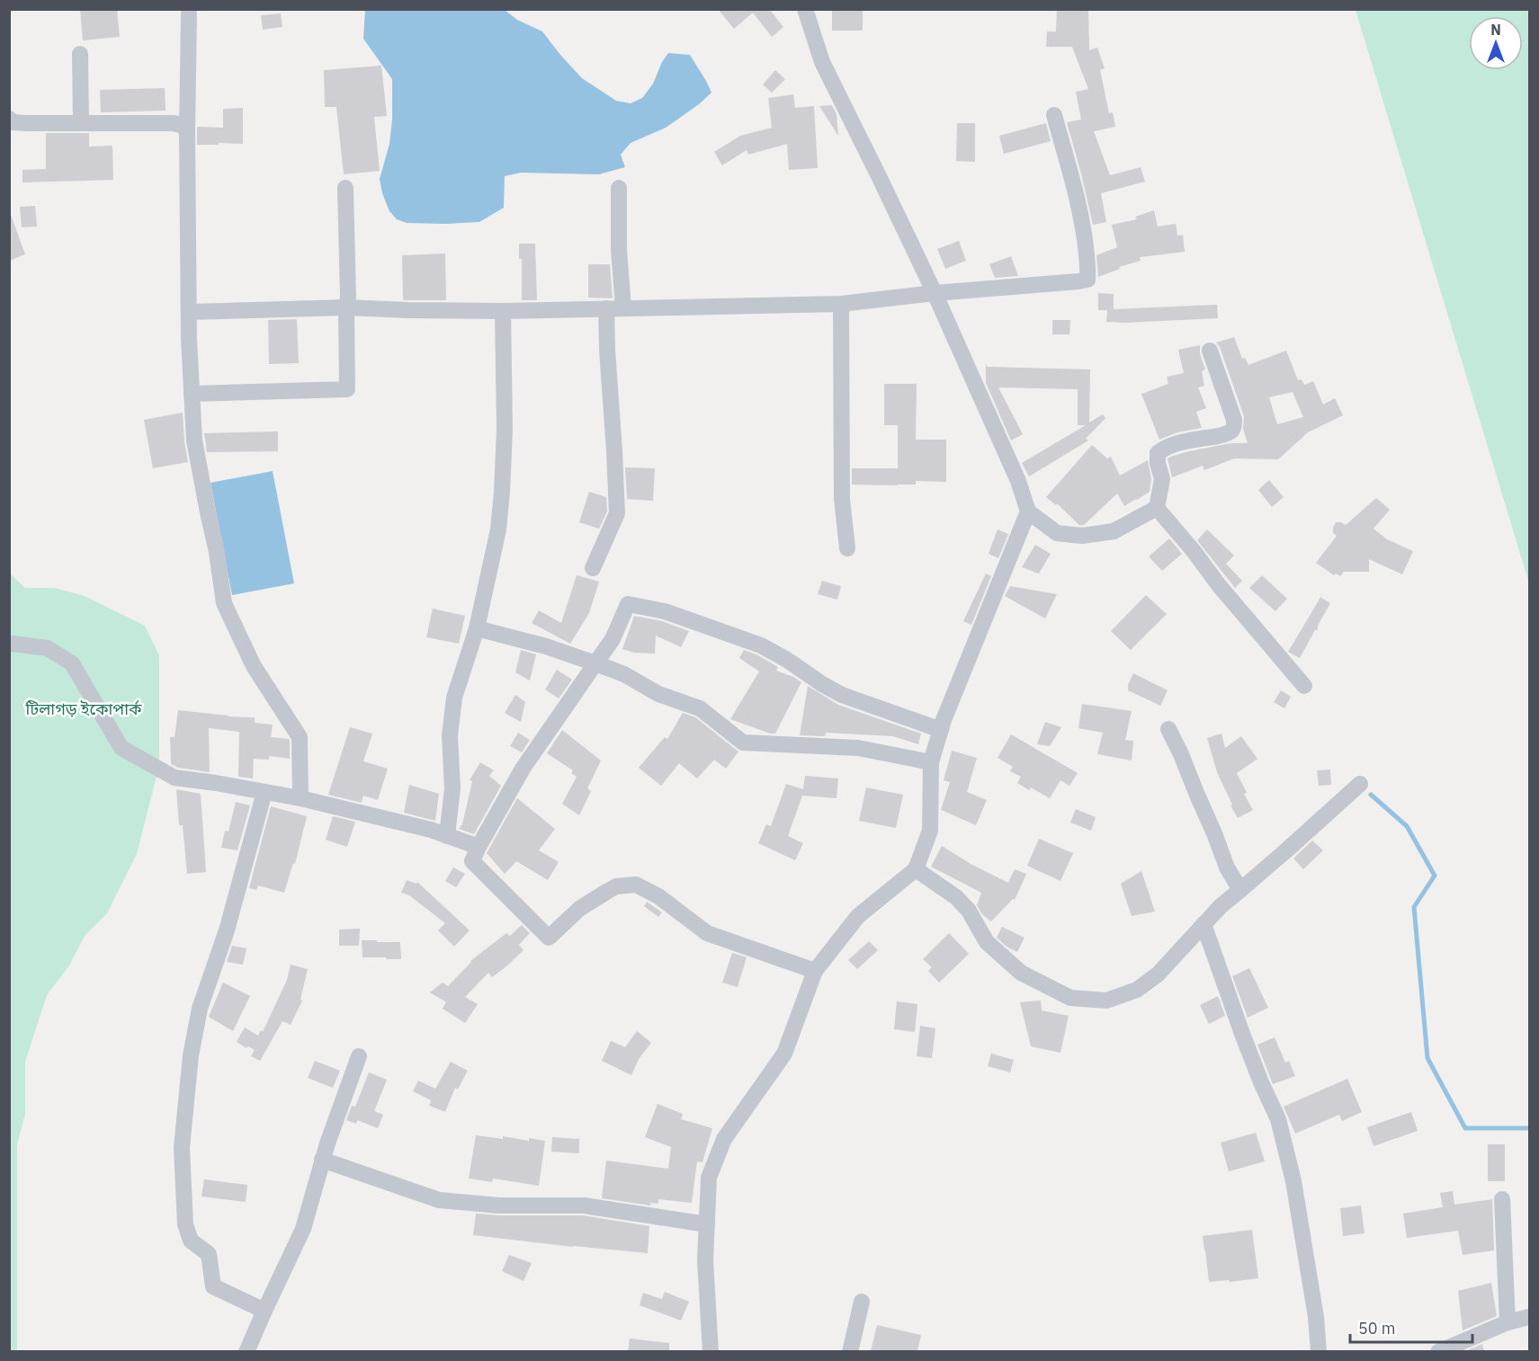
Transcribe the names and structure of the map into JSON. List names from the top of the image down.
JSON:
{
  "parks": ["টিলাগড় ইকোপার্ক"],
  "scale_bar": "50 m",
  "north": "top"
}
